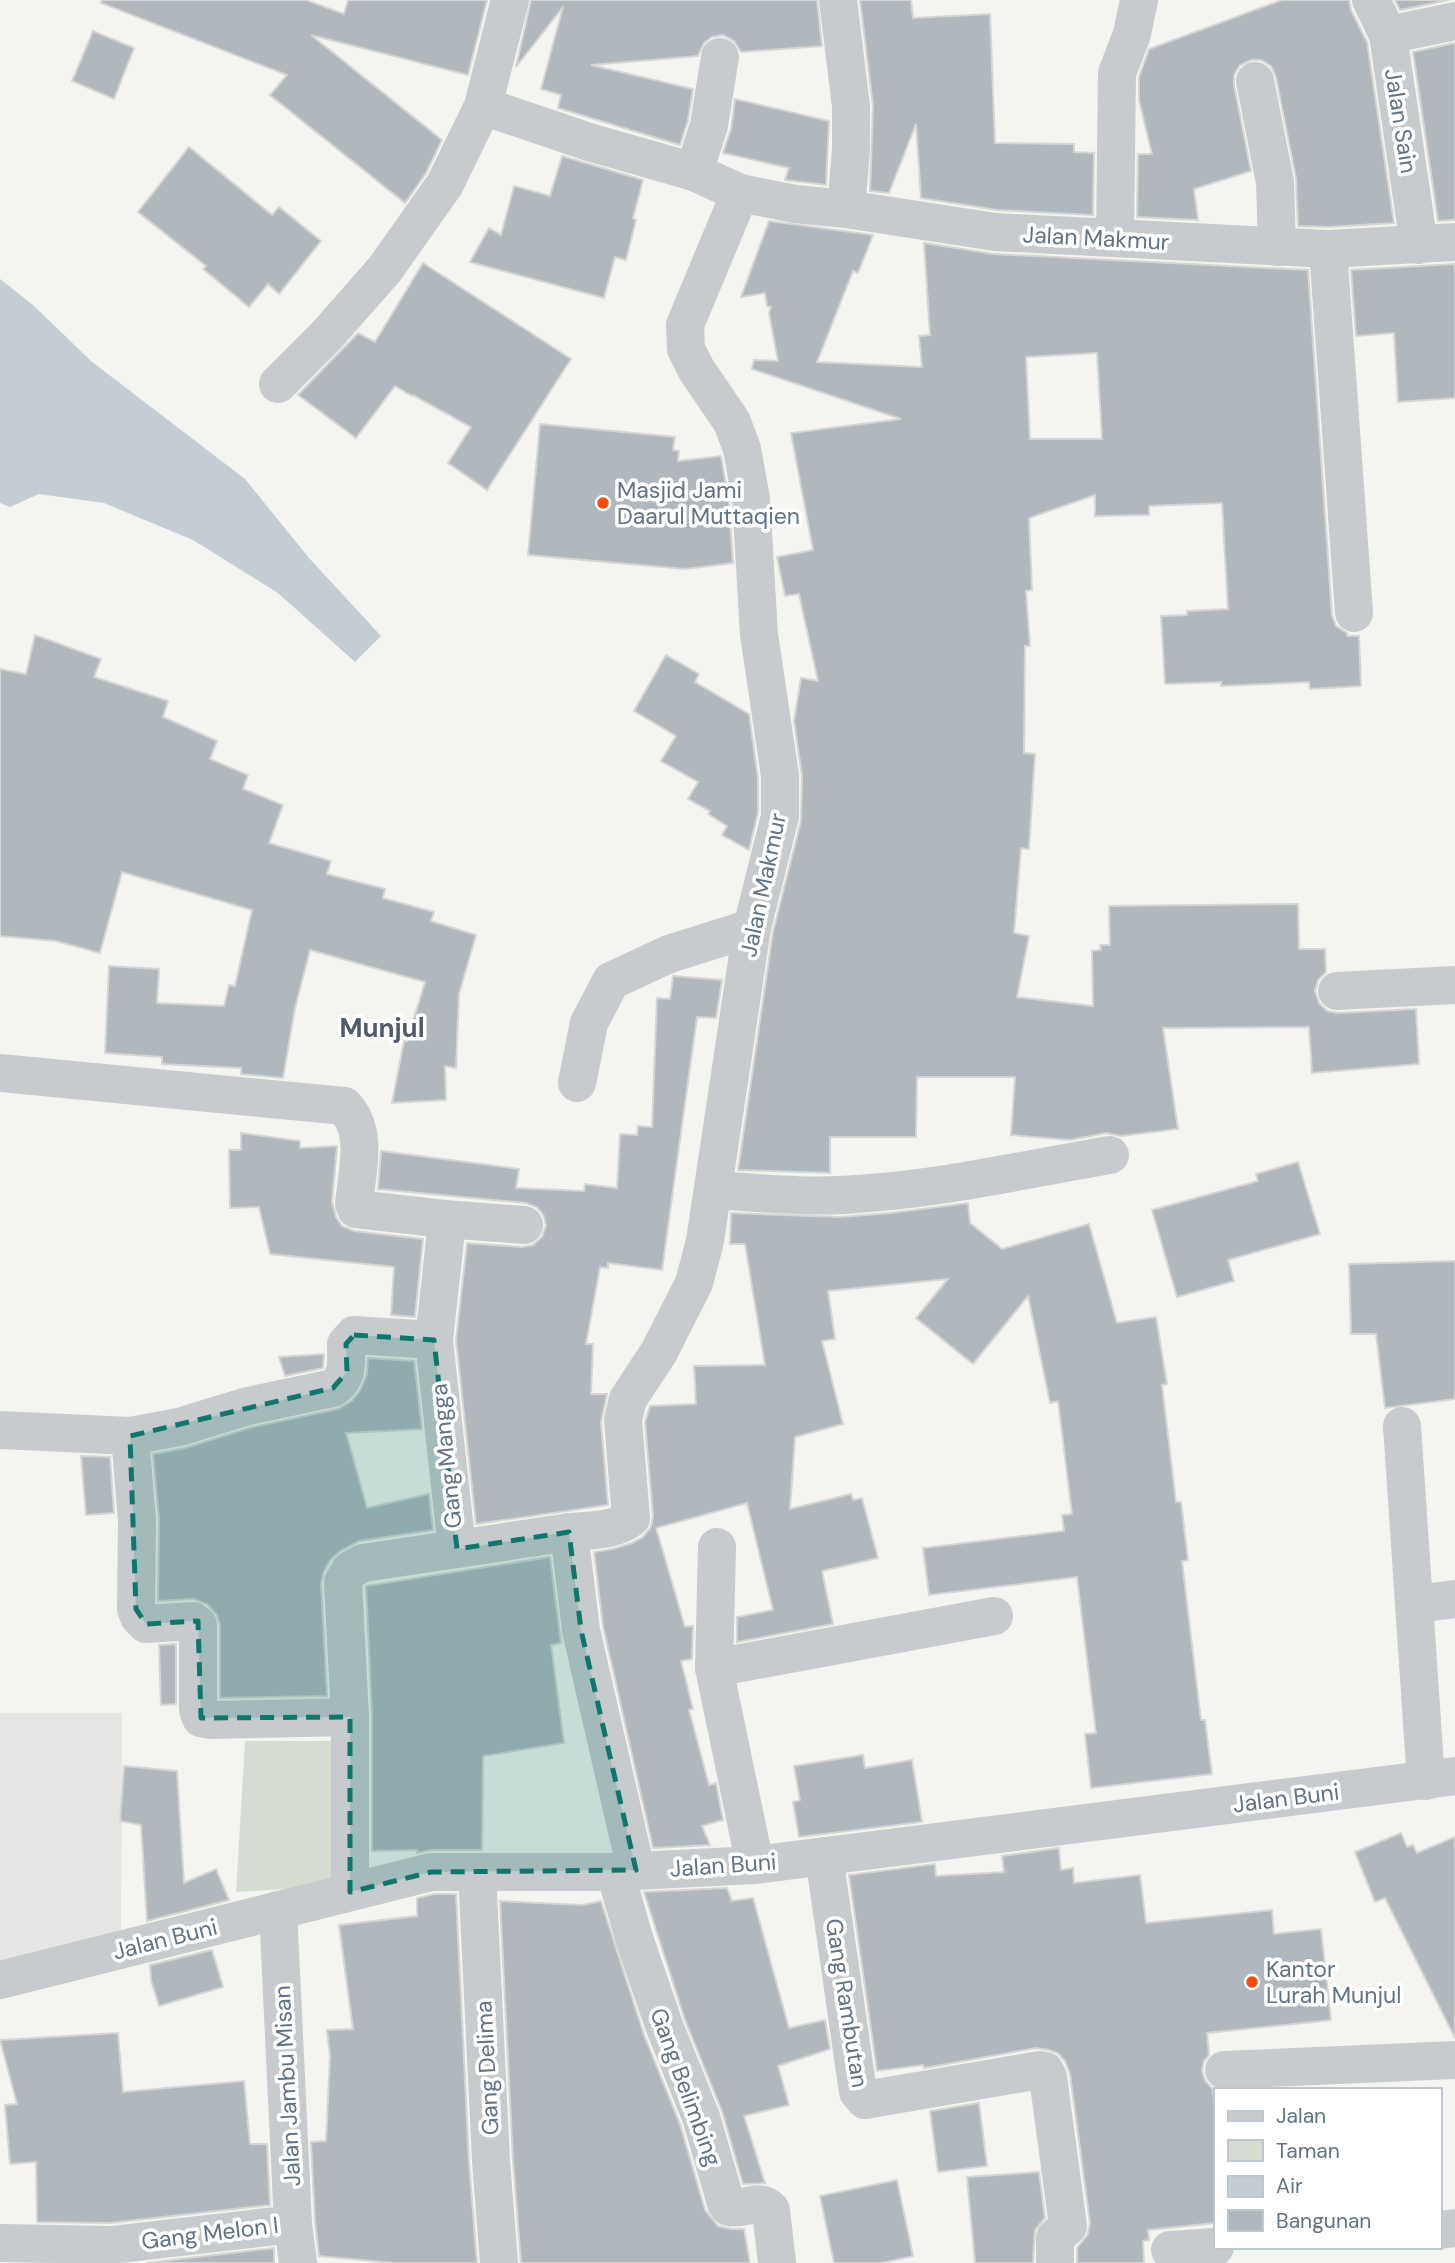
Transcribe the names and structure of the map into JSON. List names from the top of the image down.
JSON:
{
  "streets": {
    "street": [
      "Jalan Sain",
      "Jalan Makmur",
      "Gang Mangga",
      "Jalan Buni",
      "Gang Rambutan",
      "Gang Delima",
      "Jalan Jambu Misan",
      "Gang Belimbing",
      "Gang Melon I"
    ]
  },
  "crossings": [
    ["Jalan Sain", "Jalan Makmur"],
    ["Jalan Makmur", "Gang Mangga"],
    ["Jalan Buni", "Gang Rambutan"],
    ["Jalan Buni", "Gang Delima"],
    ["Jalan Buni", "Jalan Jambu Misan"],
    ["Jalan Buni", "Gang Belimbing"],
    ["Jalan Jambu Misan", "Gang Melon I"]
  ],
  "districts": ["Munjul"],
  "places": ["Masjid Jami Daarul Muttaqien", "Kantor Lurah Munjul"],
  "legend": [
    "Jalan",
    "Taman",
    "Air",
    "Bangunan"
  ]
}
